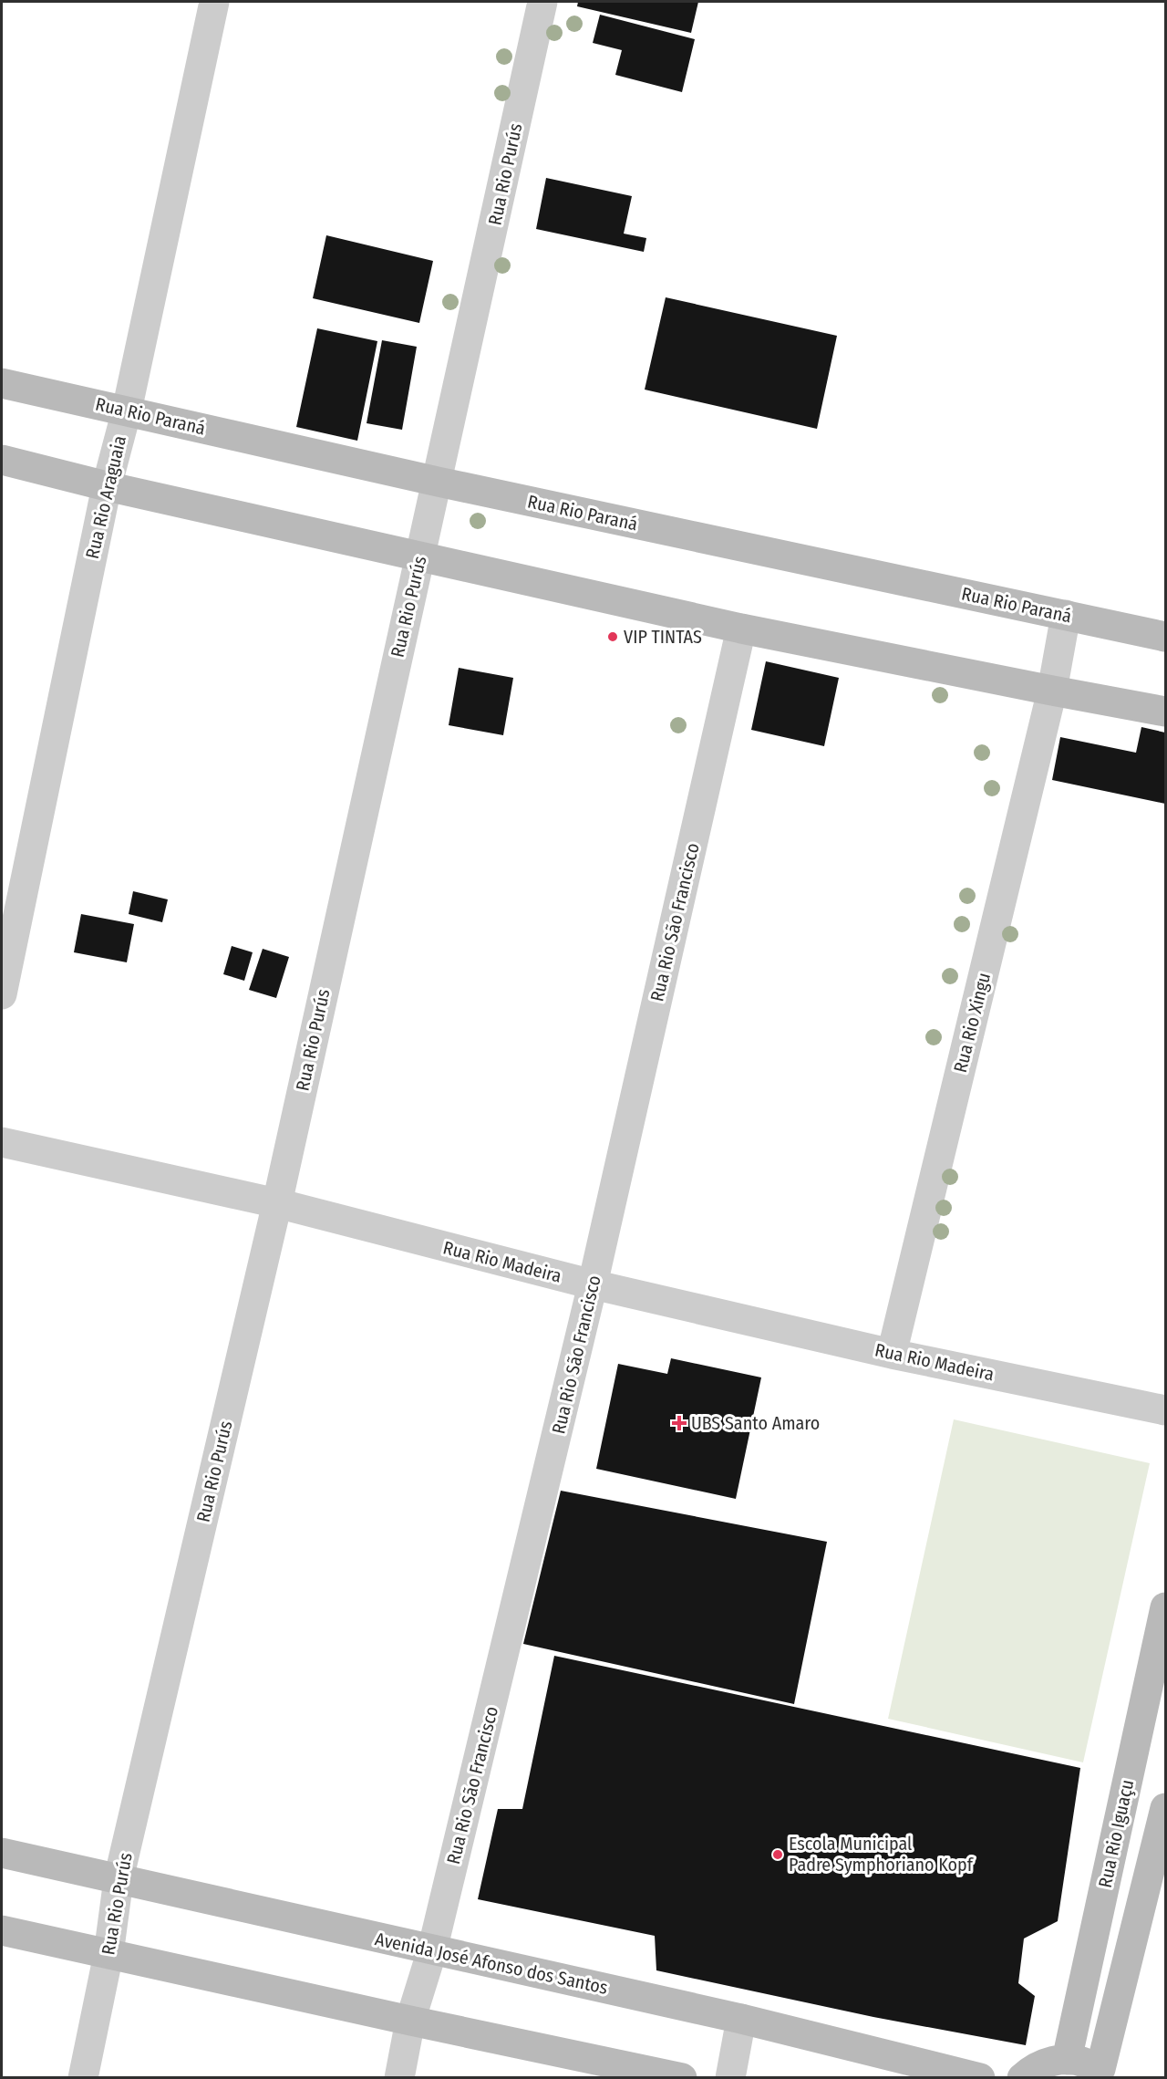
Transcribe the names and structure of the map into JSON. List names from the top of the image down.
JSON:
{
  "streets": {
    "street": [
      "Rua Rio Purús",
      "Rua Rio Paraná",
      "Rua Rio Araguaia",
      "Rua Rio São Francisco",
      "Rua Rio Xingu",
      "Rua Rio Madeira",
      "Rua Rio Iguaçu",
      "Avenida José Afonso dos Santos"
    ]
  },
  "crossings": [
    ["Rua Rio Purús", "Rua Rio Paraná"],
    ["Rua Rio Purús", "Rua Rio Madeira"],
    ["Rua Rio Purús", "Avenida José Afonso dos Santos"],
    ["Rua Rio Paraná", "Rua Rio Araguaia"],
    ["Rua Rio Paraná", "Rua Rio Xingu"],
    ["Rua Rio São Francisco", "Rua Rio Madeira"],
    ["Rua Rio São Francisco", "Avenida José Afonso dos Santos"],
    ["Rua Rio Xingu", "Rua Rio Madeira"]
  ],
  "places": {
    "other": ["VIP TINTAS", "Escola Municipal Padre Symphoriano Kopf"],
    "health": ["UBS Santo Amaro"]
  }
}
